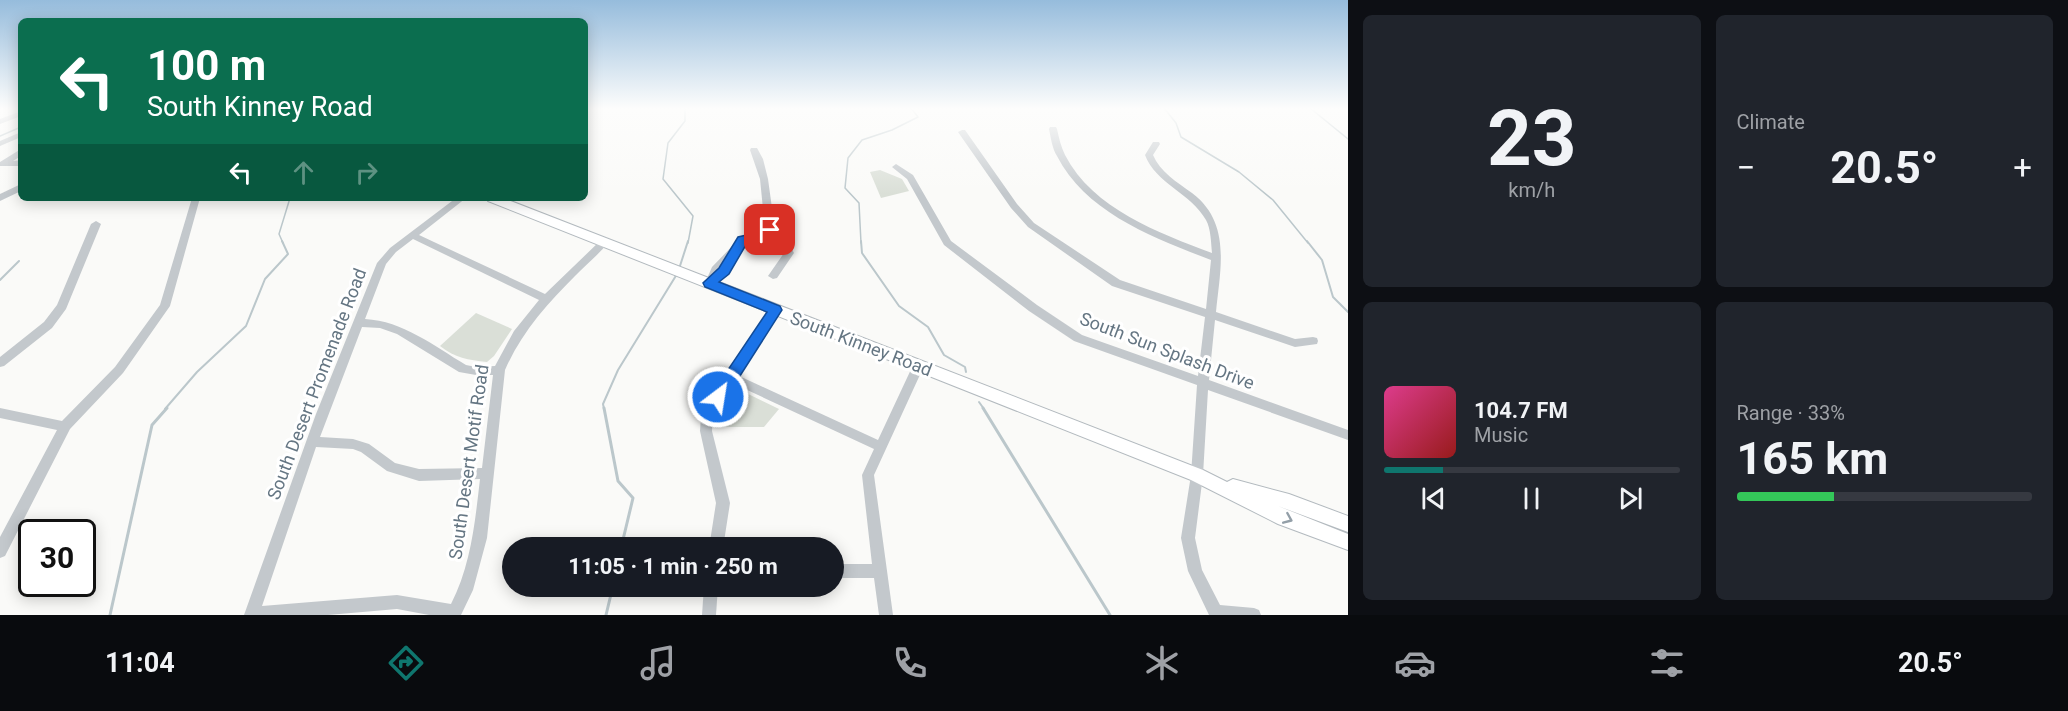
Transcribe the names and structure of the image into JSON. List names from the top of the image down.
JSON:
{
  "streets": {
    "main road": ["South Kinney Road"],
    "street": ["South Sun Splash Drive", "South Desert Promenade Road", "South Desert Motif Road"]
  },
  "crossings": [
    ["South Kinney Road", "South Desert Motif Road"]
  ],
  "page": {
    "tile": [
      ["23", "km/h"],
      "Climate",
      ["Range · 33%", "165 km"]
    ],
    "turn": ["100 m", "South Kinney Road"],
    "heat": ["−", "20.5°", "+"],
    "song": ["104.7 FM", "Music"],
    "limit": "30",
    "trip": "11:05 · 1 min · 250 m",
    "tabs": ["11:04", "20.5°"]
  }
}
